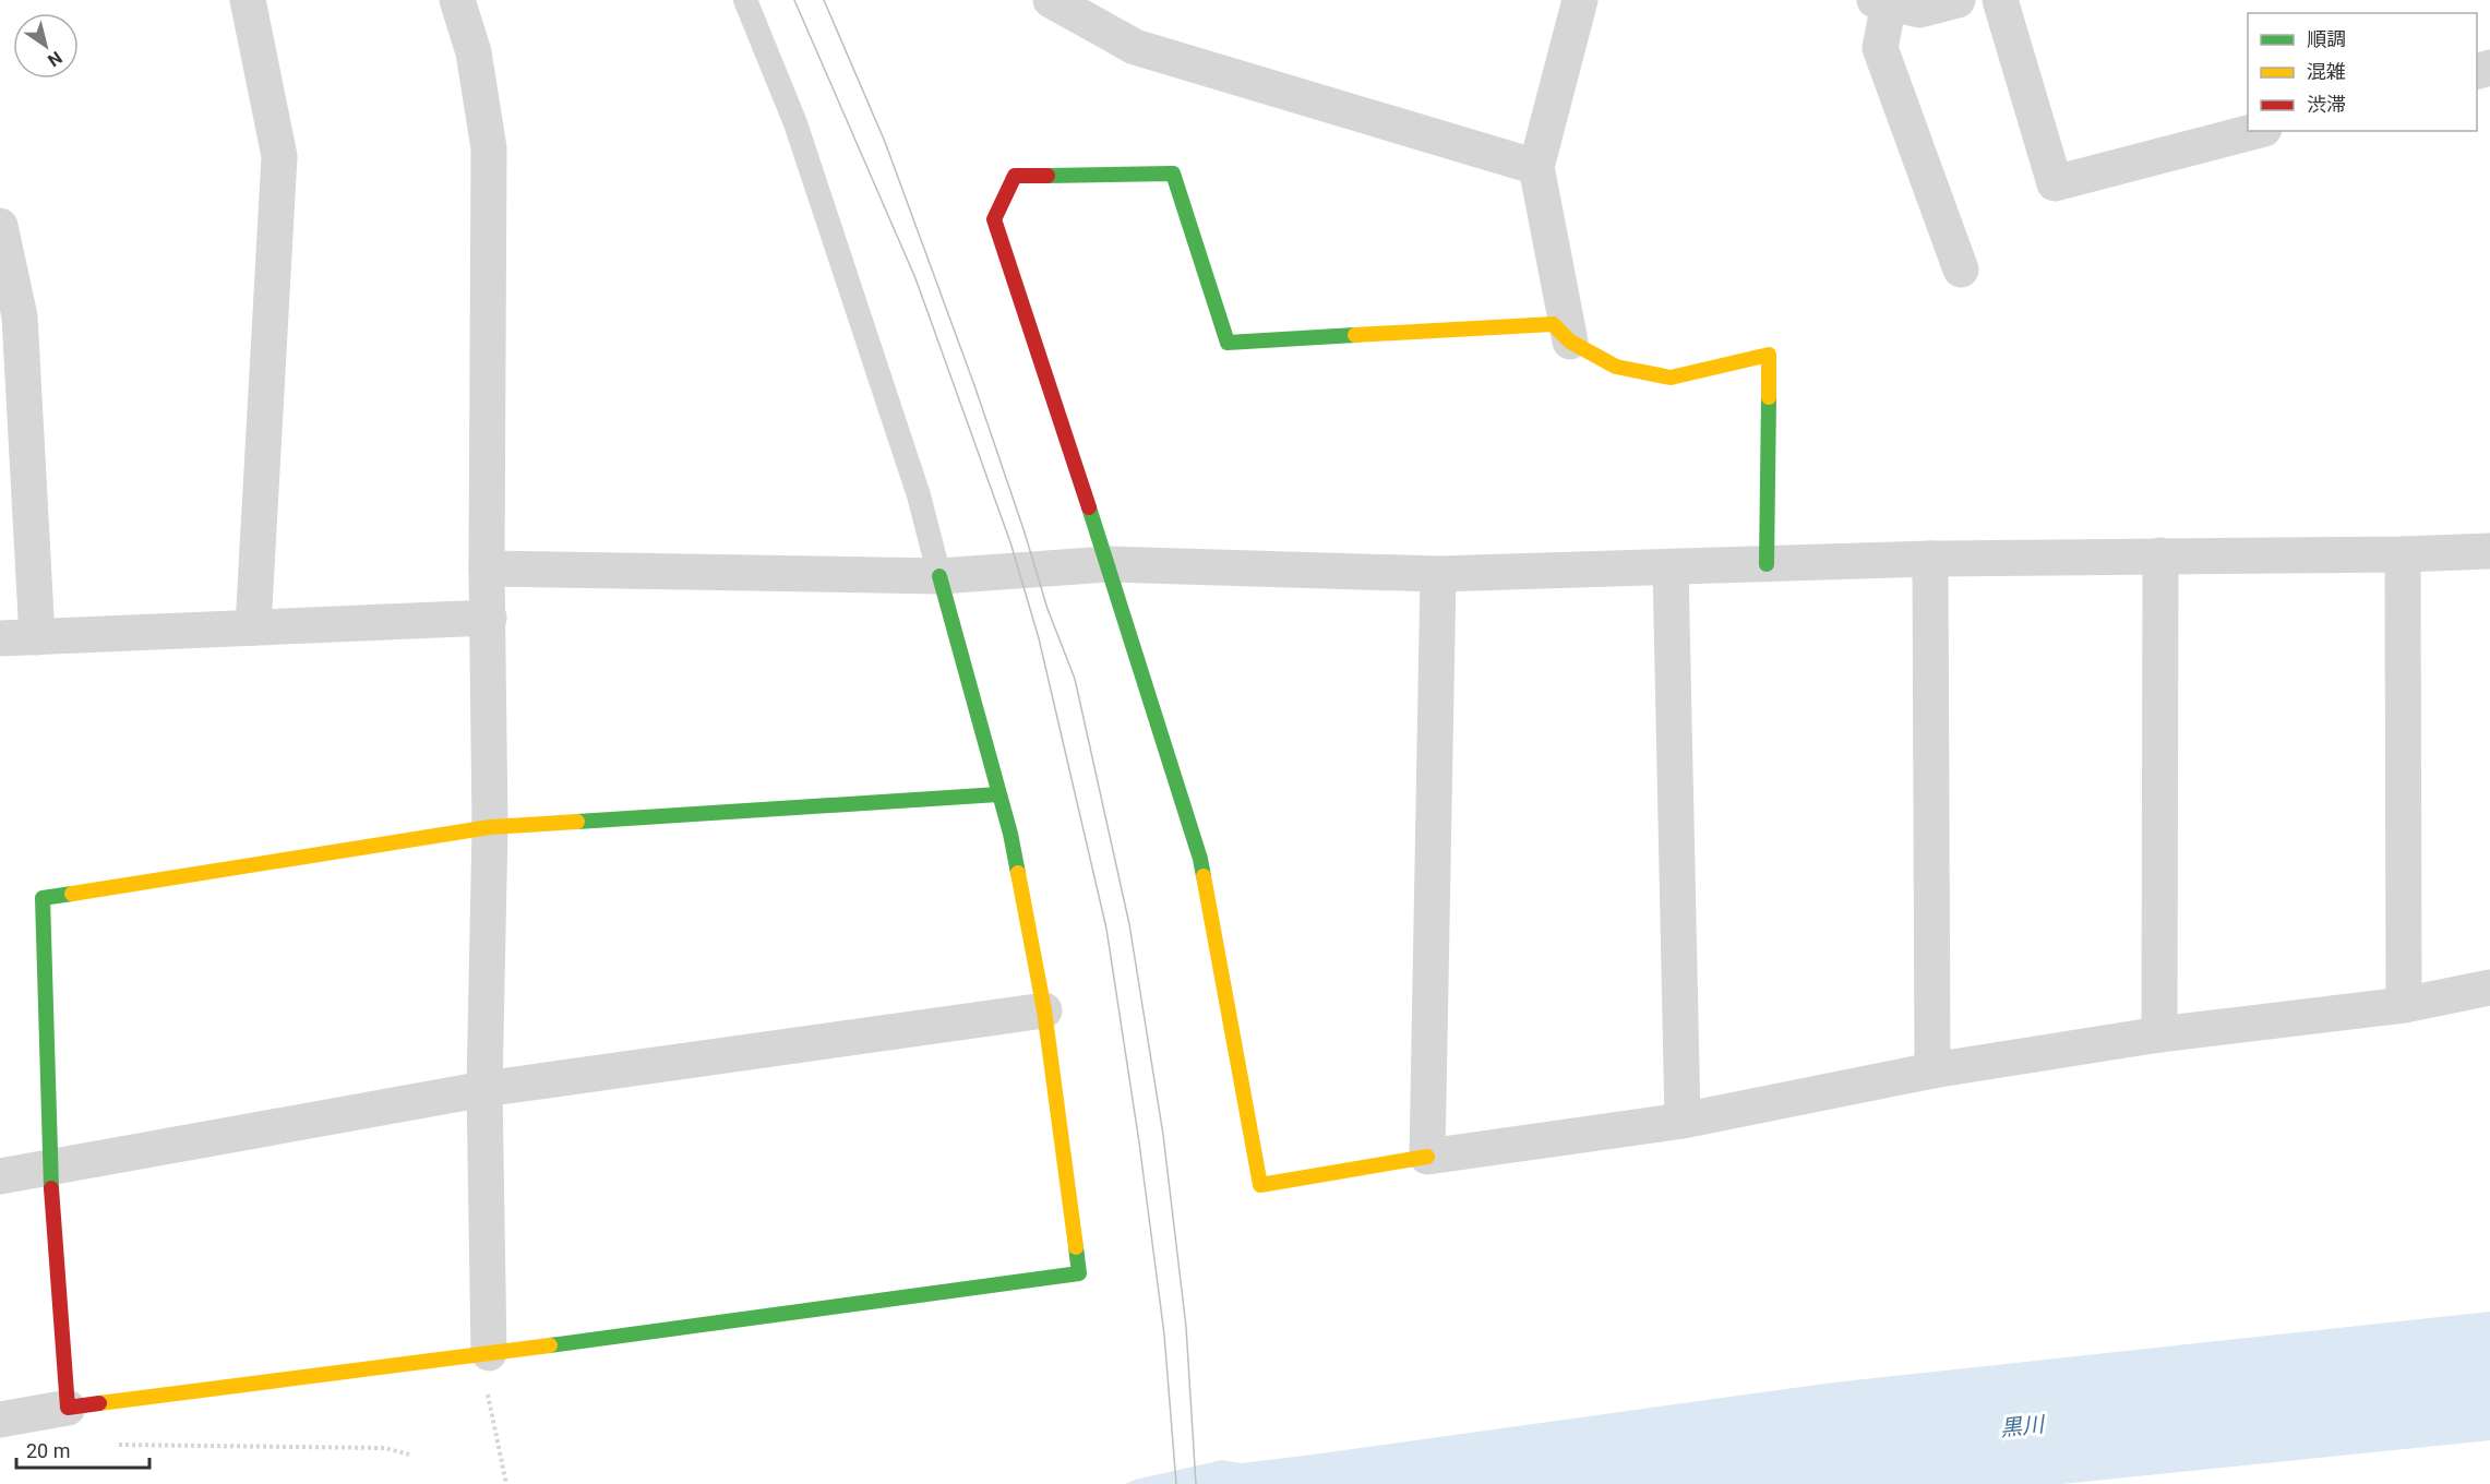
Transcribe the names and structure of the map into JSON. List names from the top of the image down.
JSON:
{
  "water": ["黒川"],
  "legend": ["順調", "混雑", "渋滞"],
  "scale_bar": "20 m",
  "north": "bottom right"
}
